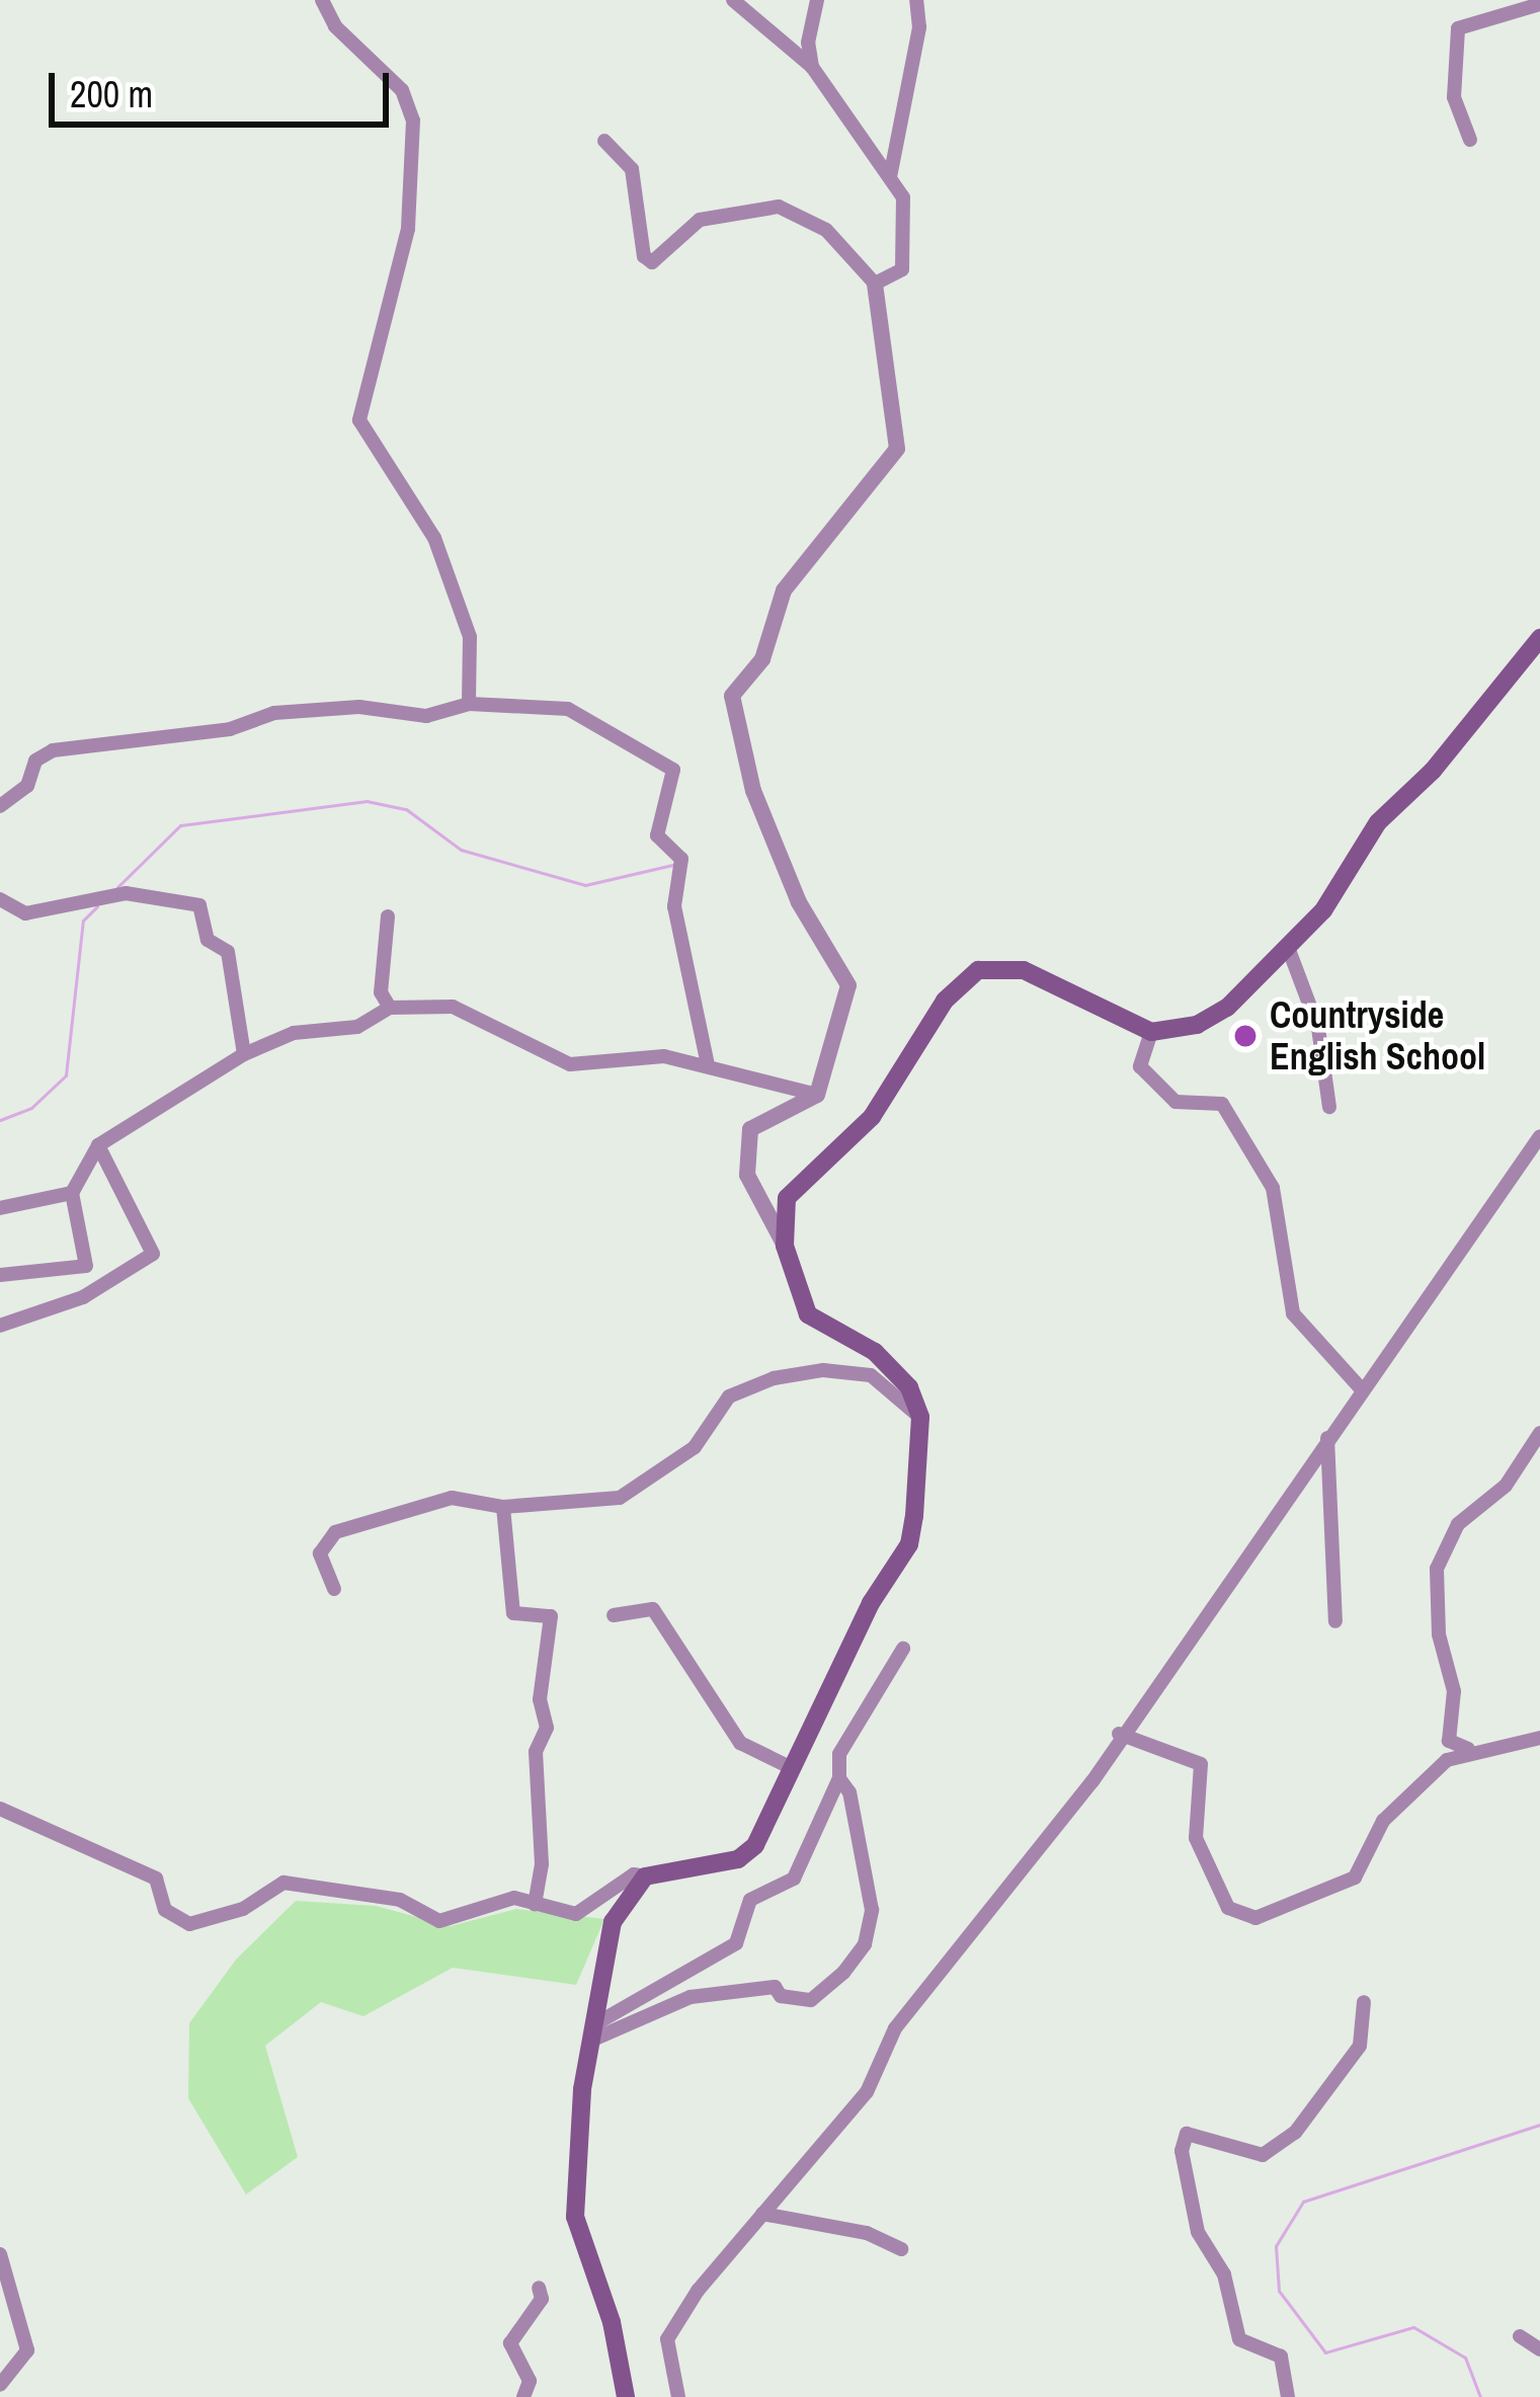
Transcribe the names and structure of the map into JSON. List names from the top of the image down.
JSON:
{
  "places": ["Countryside English School"],
  "scale_bar": "200 m"
}
